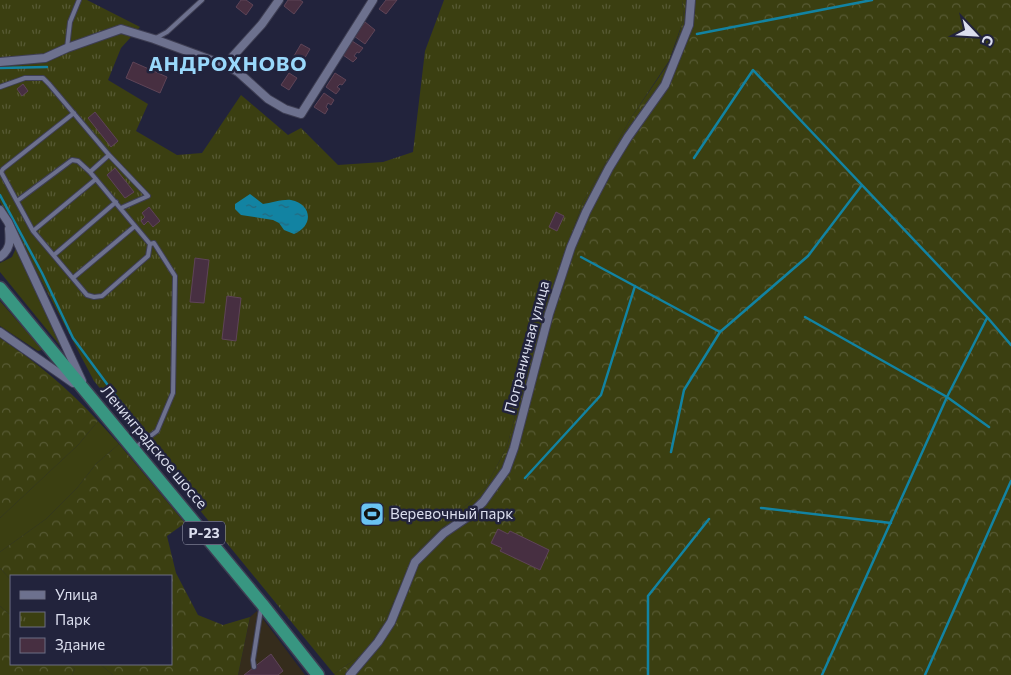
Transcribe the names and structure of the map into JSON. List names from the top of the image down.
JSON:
{
  "streets": {
    "highway": ["Ленинградское шоссе", "Р-23"],
    "street": ["Пограничная улица"]
  },
  "districts": ["АНДРОХНОВО"],
  "places": {
    "sports": ["Веревочный парк"]
  },
  "legend": ["Улица", "Парк", "Здание"],
  "north": "bottom right"
}
